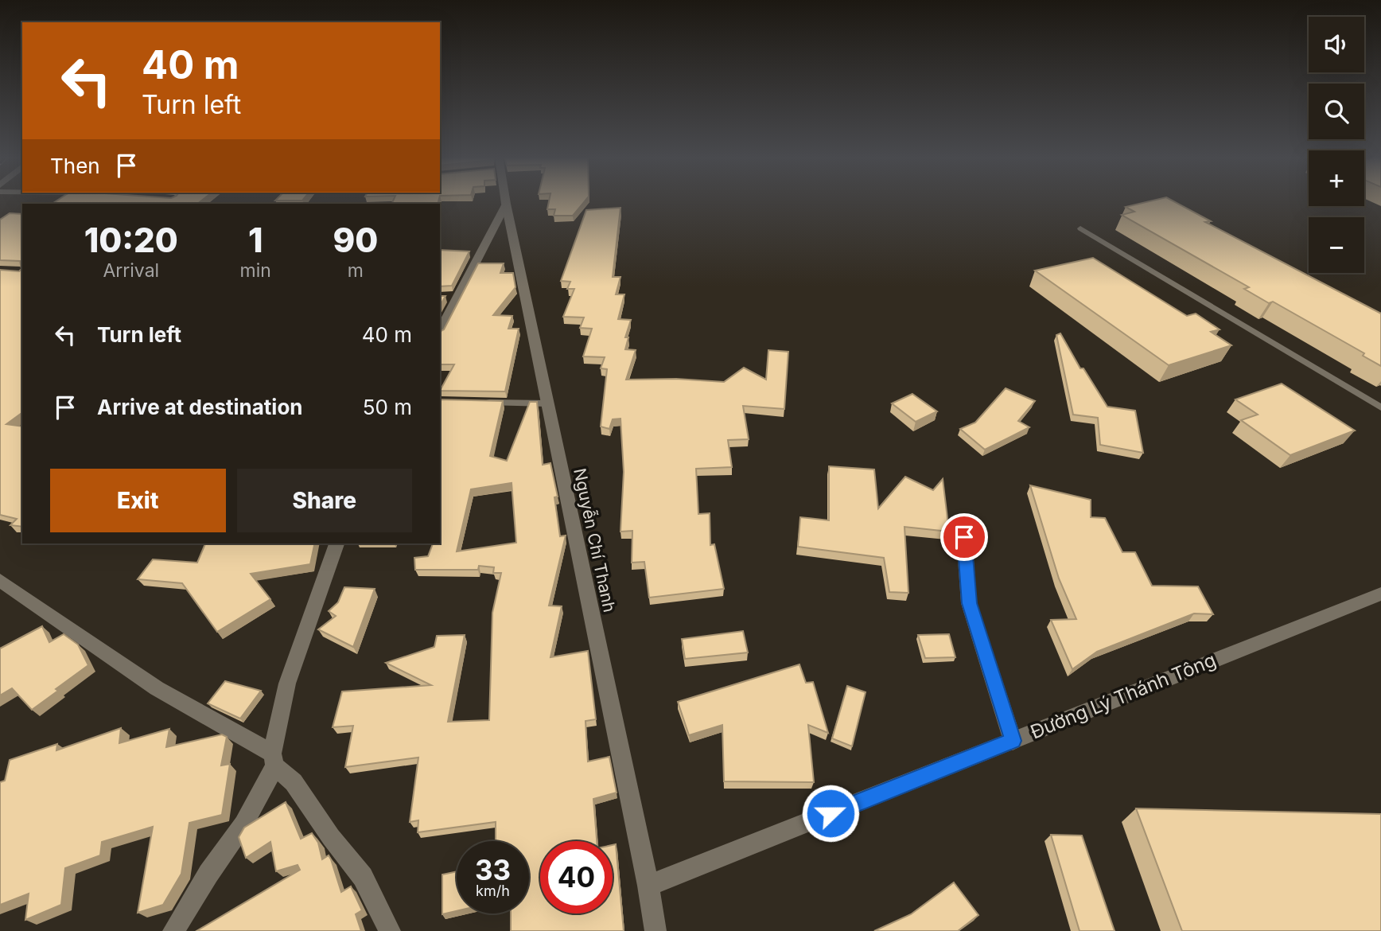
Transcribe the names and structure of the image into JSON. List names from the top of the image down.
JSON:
{
  "streets": {
    "street": ["Nguyễn Chí Thanh", "Đường Lý Thánh Tông"]
  },
  "crossings": [
    ["Nguyễn Chí Thanh", "Đường Lý Thánh Tông"]
  ],
  "page": {
    "map_buttons": ["+", "−"],
    "turn": ["40 m", "Turn left"],
    "then": "Then",
    "eta": [
      "10:20",
      "Arrival",
      "1",
      "min",
      "90",
      "m"
    ],
    "list": [
      {
        "name": "Turn left",
        "value": "40 m"
      },
      {
        "name": "Arrive at destination",
        "value": "50 m"
      }
    ],
    "buttons": ["Exit", "Share"],
    "speed": "33 km/h",
    "limit": "40"
  }
}
